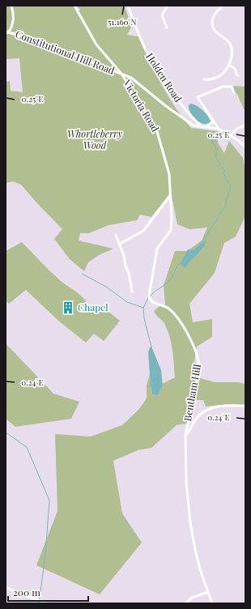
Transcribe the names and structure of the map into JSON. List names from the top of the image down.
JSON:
{
  "streets": {
    "street": [
      "Constitutional Hill Road",
      "Holden Road",
      "Victoria Road",
      "Bentham Hill"
    ]
  },
  "crossings": [
    ["Constitutional Hill Road", "Victoria Road"],
    ["Victoria Road", "Bentham Hill"]
  ],
  "parks": ["Whortleberry Wood"],
  "places": {
    "building": ["Chapel"]
  },
  "scale_bar": "200 m",
  "coordinates": ["51.160°N", "0.25°E", "0.24°E"]
}
